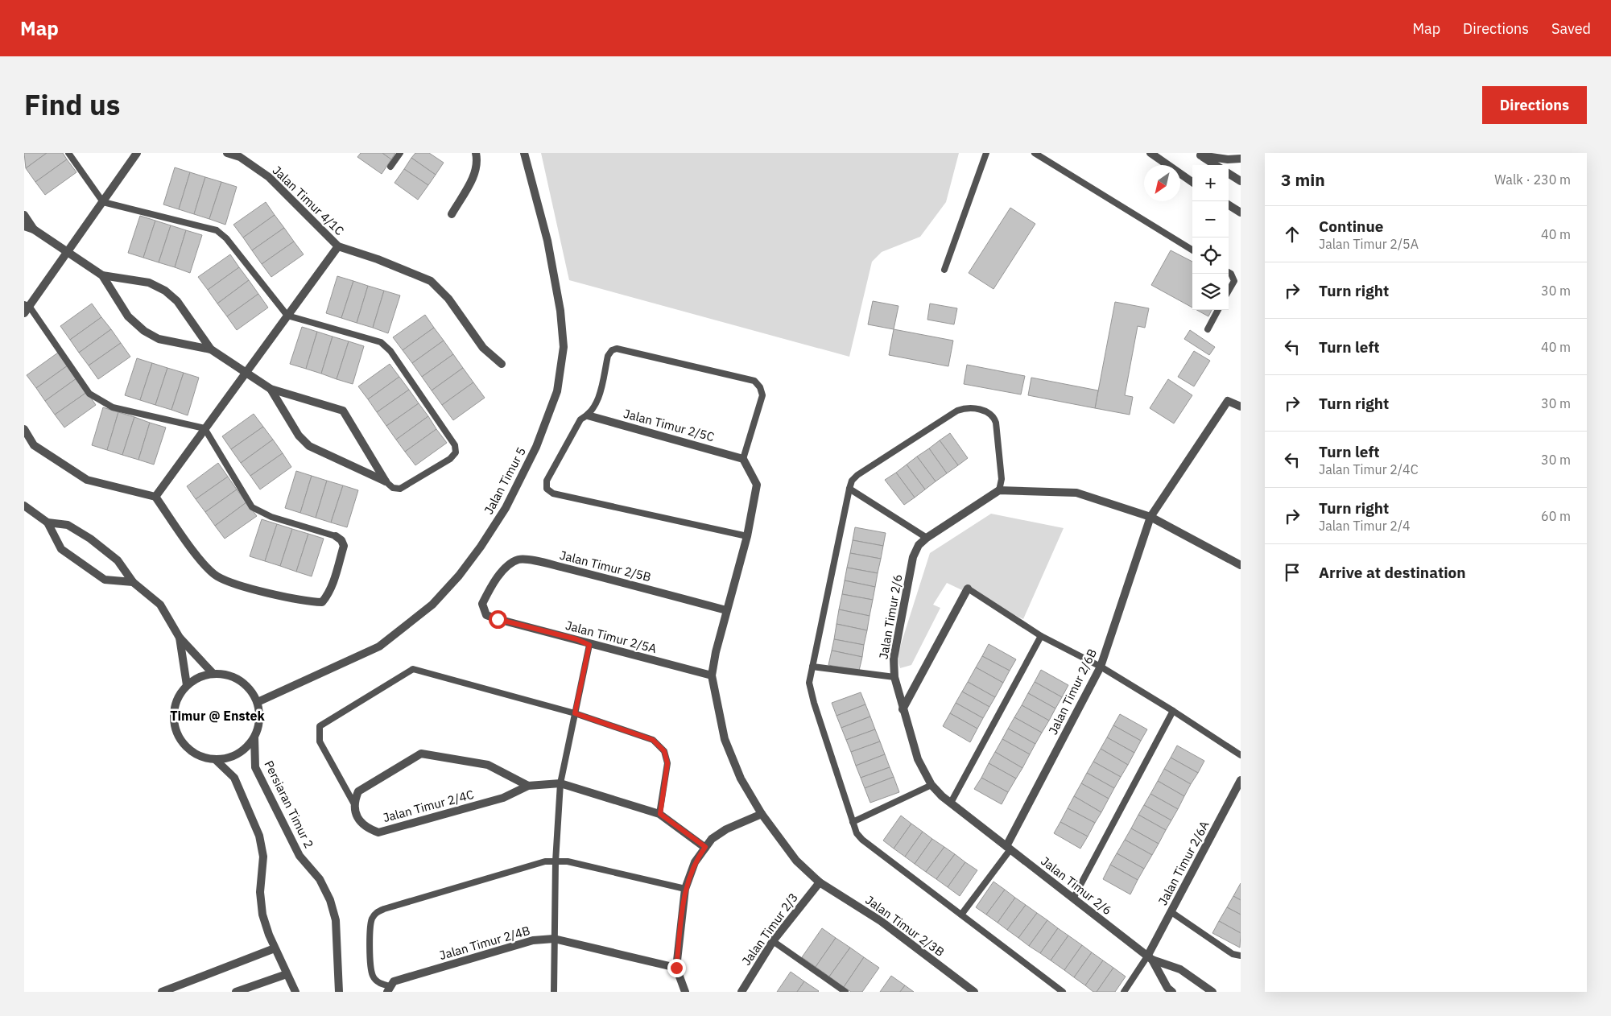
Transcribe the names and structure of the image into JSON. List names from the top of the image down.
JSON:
{
  "streets": {
    "street": [
      "Jalan Timur 4/1C",
      "Jalan Timur 2/5C",
      "Jalan Timur 5",
      "Jalan Timur 2/5B",
      "Jalan Timur 2/6",
      "Jalan Timur 2/5A",
      "Jalan Timur 2/6B",
      "Persiaran Timur 2",
      "Jalan Timur 2/4C",
      "Jalan Timur 2/6A",
      "Jalan Timur 2/3B",
      "Jalan Timur 2/3",
      "Jalan Timur 2/4B"
    ]
  },
  "crossings": [
    ["Jalan Timur 5", "Persiaran Timur 2"],
    ["Jalan Timur 2/5B", "Jalan Timur 2/5A"],
    ["Jalan Timur 2/6", "Jalan Timur 2/6B"],
    ["Jalan Timur 2/6", "Jalan Timur 2/6A"],
    ["Jalan Timur 2/5A", "Jalan Timur 2/3B"],
    ["Jalan Timur 2/3B", "Jalan Timur 2/3"]
  ],
  "districts": ["Timur @ Enstek"],
  "north": "bottom left",
  "page": {
    "header": "Map",
    "nav": ["Map", "Directions", "Saved"],
    "title": "Find us",
    "buttons": "Directions",
    "heading": ["3 min", "Walk · 230 m"],
    "map_buttons": ["+", "−"],
    "list": [
      ["Continue", "Jalan Timur 2/5A", "40 m"],
      ["Turn right", "30 m"],
      ["Turn left", "40 m"],
      ["Turn right", "30 m"],
      ["Turn left", "Jalan Timur 2/4C", "30 m"],
      ["Turn right", "Jalan Timur 2/4", "60 m"],
      "Arrive at destination"
    ]
  }
}
